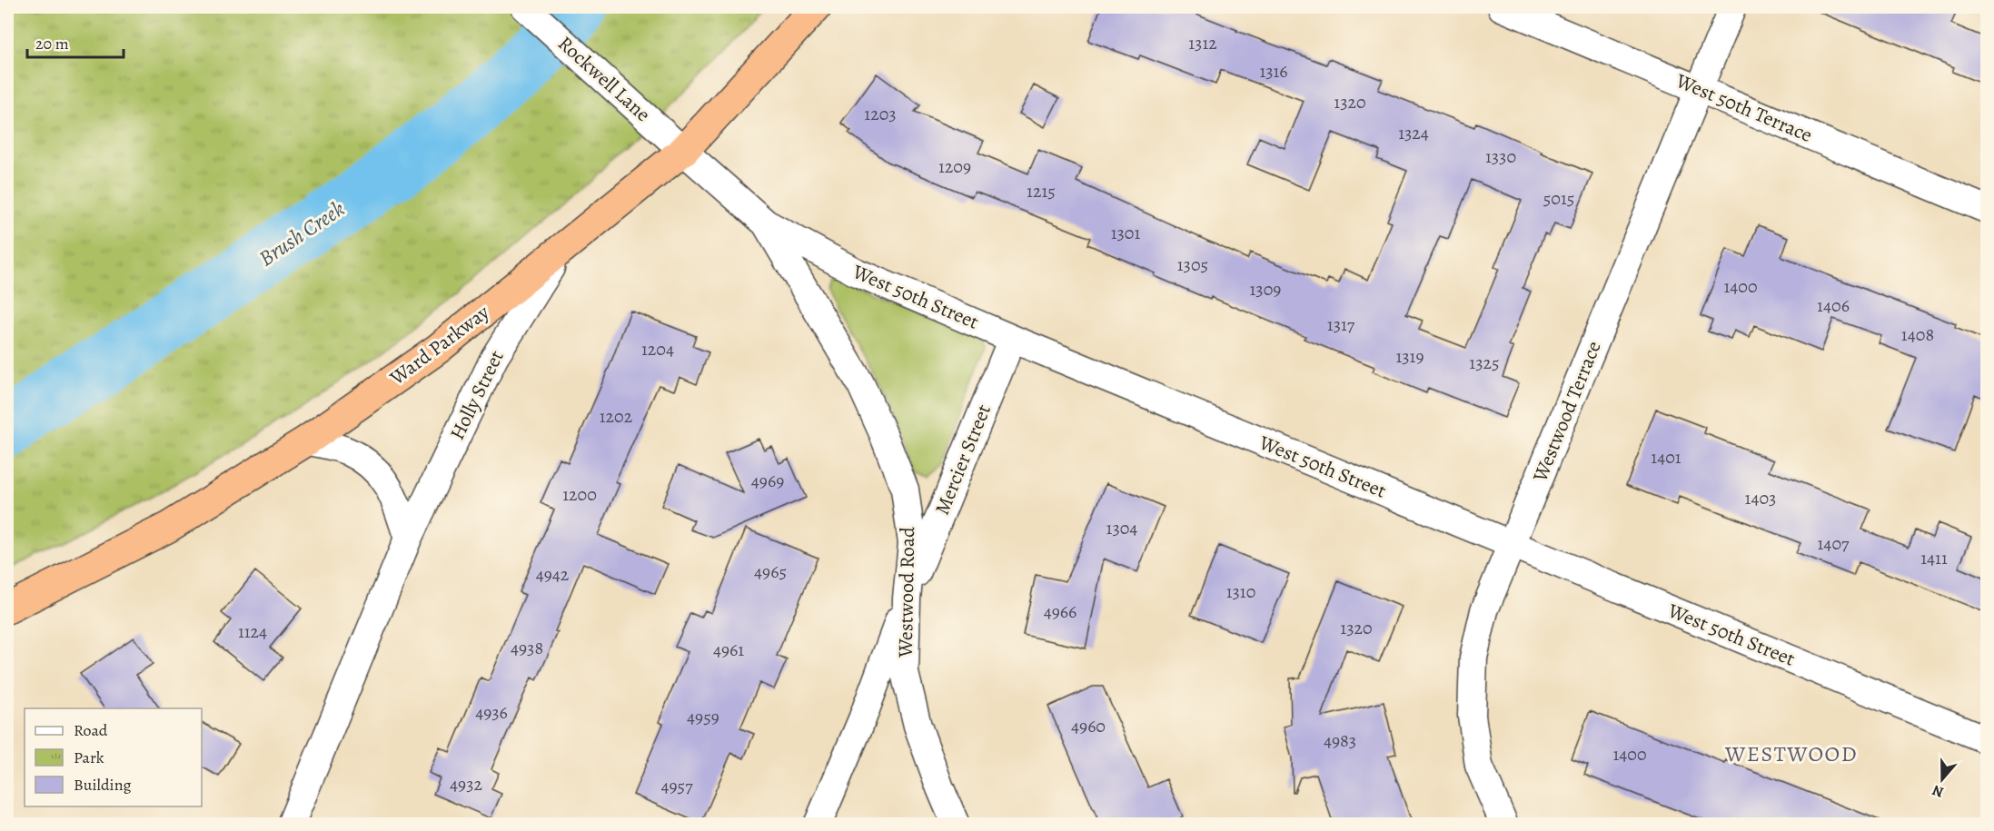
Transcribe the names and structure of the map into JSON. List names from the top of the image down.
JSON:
{
  "streets": {
    "highway": ["Ward Parkway"],
    "street": [
      "Rockwell Lane",
      "West 50th Terrace",
      "West 50th Street",
      "Holly Street",
      "Westwood Terrace",
      "Mercier Street",
      "Westwood Road"
    ]
  },
  "crossings": [
    ["Rockwell Lane", "West 50th Street"],
    ["Rockwell Lane", "Ward Parkway"],
    ["West 50th Terrace", "Westwood Terrace"],
    ["West 50th Street", "Ward Parkway"],
    ["West 50th Street", "Westwood Terrace"],
    ["West 50th Street", "Mercier Street"],
    ["West 50th Street", "Westwood Road"],
    ["Ward Parkway", "Holly Street"],
    ["Mercier Street", "Westwood Road"]
  ],
  "districts": ["WESTWOOD"],
  "water": ["Brush Creek"],
  "house_numbers": [
    "1312",
    "1316",
    "1320",
    "1203",
    "1324",
    "1330",
    "1209",
    "1215",
    "5015",
    "1301",
    "1305",
    "1400",
    "1309",
    "1406",
    "1317",
    "1408",
    "1204",
    "1319",
    "1325",
    "1202",
    "1401",
    "4969",
    "1200",
    "1403",
    "1304",
    "1407",
    "1411",
    "4965",
    "4942",
    "1310",
    "4966",
    "1320",
    "1124",
    "4938",
    "4961",
    "4936",
    "4959",
    "4960",
    "4983",
    "1400",
    "4932",
    "4957"
  ],
  "legend": ["Road", "Park", "Building"],
  "scale_bar": "20 m",
  "north": "bottom"
}
